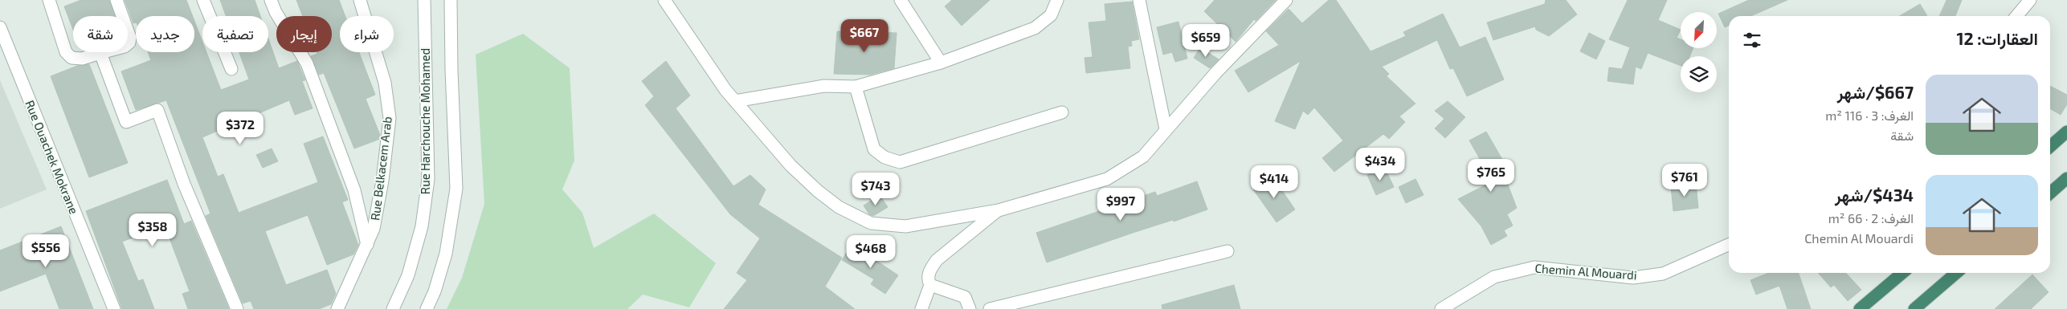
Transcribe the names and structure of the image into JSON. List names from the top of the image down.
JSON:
{
  "streets": {
    "street": [
      "Rue Harchouche Mohamed",
      "Rue Ouachek Mokrane",
      "Rue Belkacem Arab",
      "Chemin Al Mouardi"
    ]
  },
  "north": "bottom left",
  "page": {
    "chip": [
      "شراء",
      "إيجار",
      "تصفية",
      "جديد",
      "شقة"
    ],
    "heading": "العقارات: 12",
    "price": [
      "$667",
      "$659",
      "$372",
      "$434",
      "$765",
      "$761",
      "$414",
      "$743",
      "$997",
      "$358",
      "$556",
      "$468"
    ],
    "list": [
      {
        "name": "$667/شهر",
        "note": "الغرف: 3 · 116 m² · شقة"
      },
      {
        "name": "$434/شهر",
        "note": "الغرف: 2 · 66 m² · Chemin Al Mouardi"
      }
    ]
  }
}
